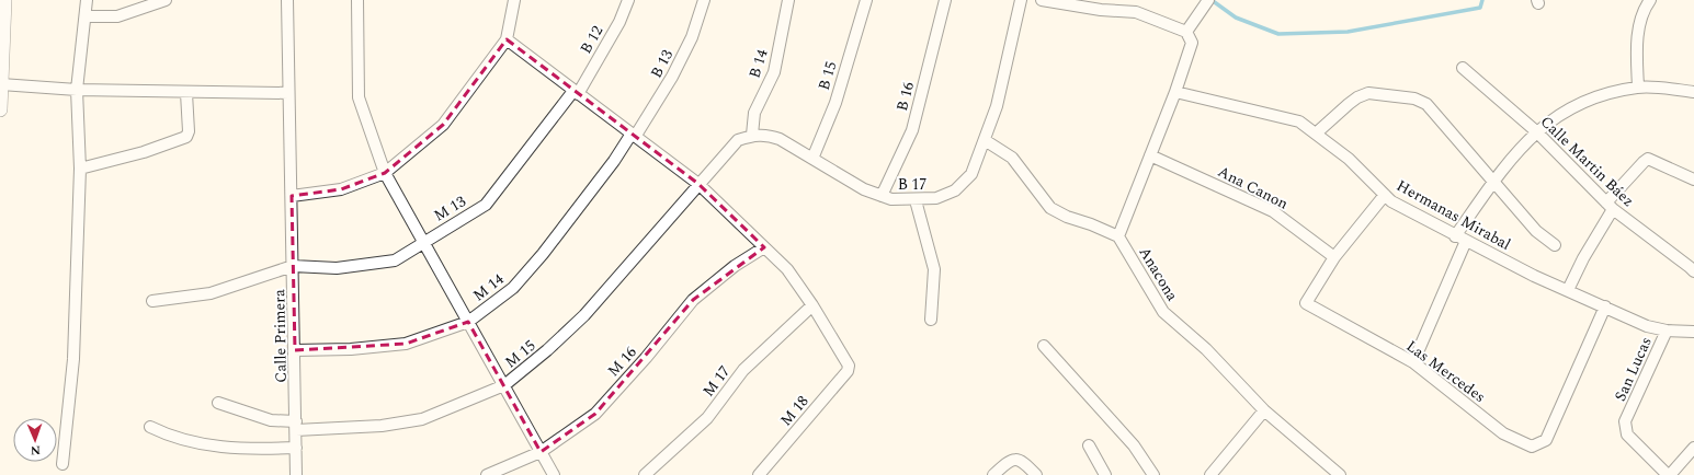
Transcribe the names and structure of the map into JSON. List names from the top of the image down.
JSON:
{
  "streets": {
    "street": [
      "B 12",
      "B 13",
      "B 14",
      "B 15",
      "B 16",
      "Calle Martin Báez",
      "B 17",
      "Ana Canon",
      "M 13",
      "Hermanas Mirabal",
      "Anacona",
      "M 14",
      "Calle Primera",
      "M 15",
      "M 16",
      "San Lucas",
      "Las Mercedes",
      "M 17",
      "M 18"
    ]
  },
  "crossings": [
    ["B 12", "M 13"],
    ["B 13", "M 14"],
    ["B 14", "B 17"],
    ["B 15", "B 17"],
    ["B 16", "B 17"],
    ["Ana Canon", "Las Mercedes"],
    ["M 13", "Calle Primera"],
    ["Hermanas Mirabal", "San Lucas"],
    ["Hermanas Mirabal", "Las Mercedes"],
    ["M 14", "Calle Primera"],
    ["Calle Primera", "M 15"],
    ["M 17", "M 18"]
  ],
  "north": "bottom"
}
